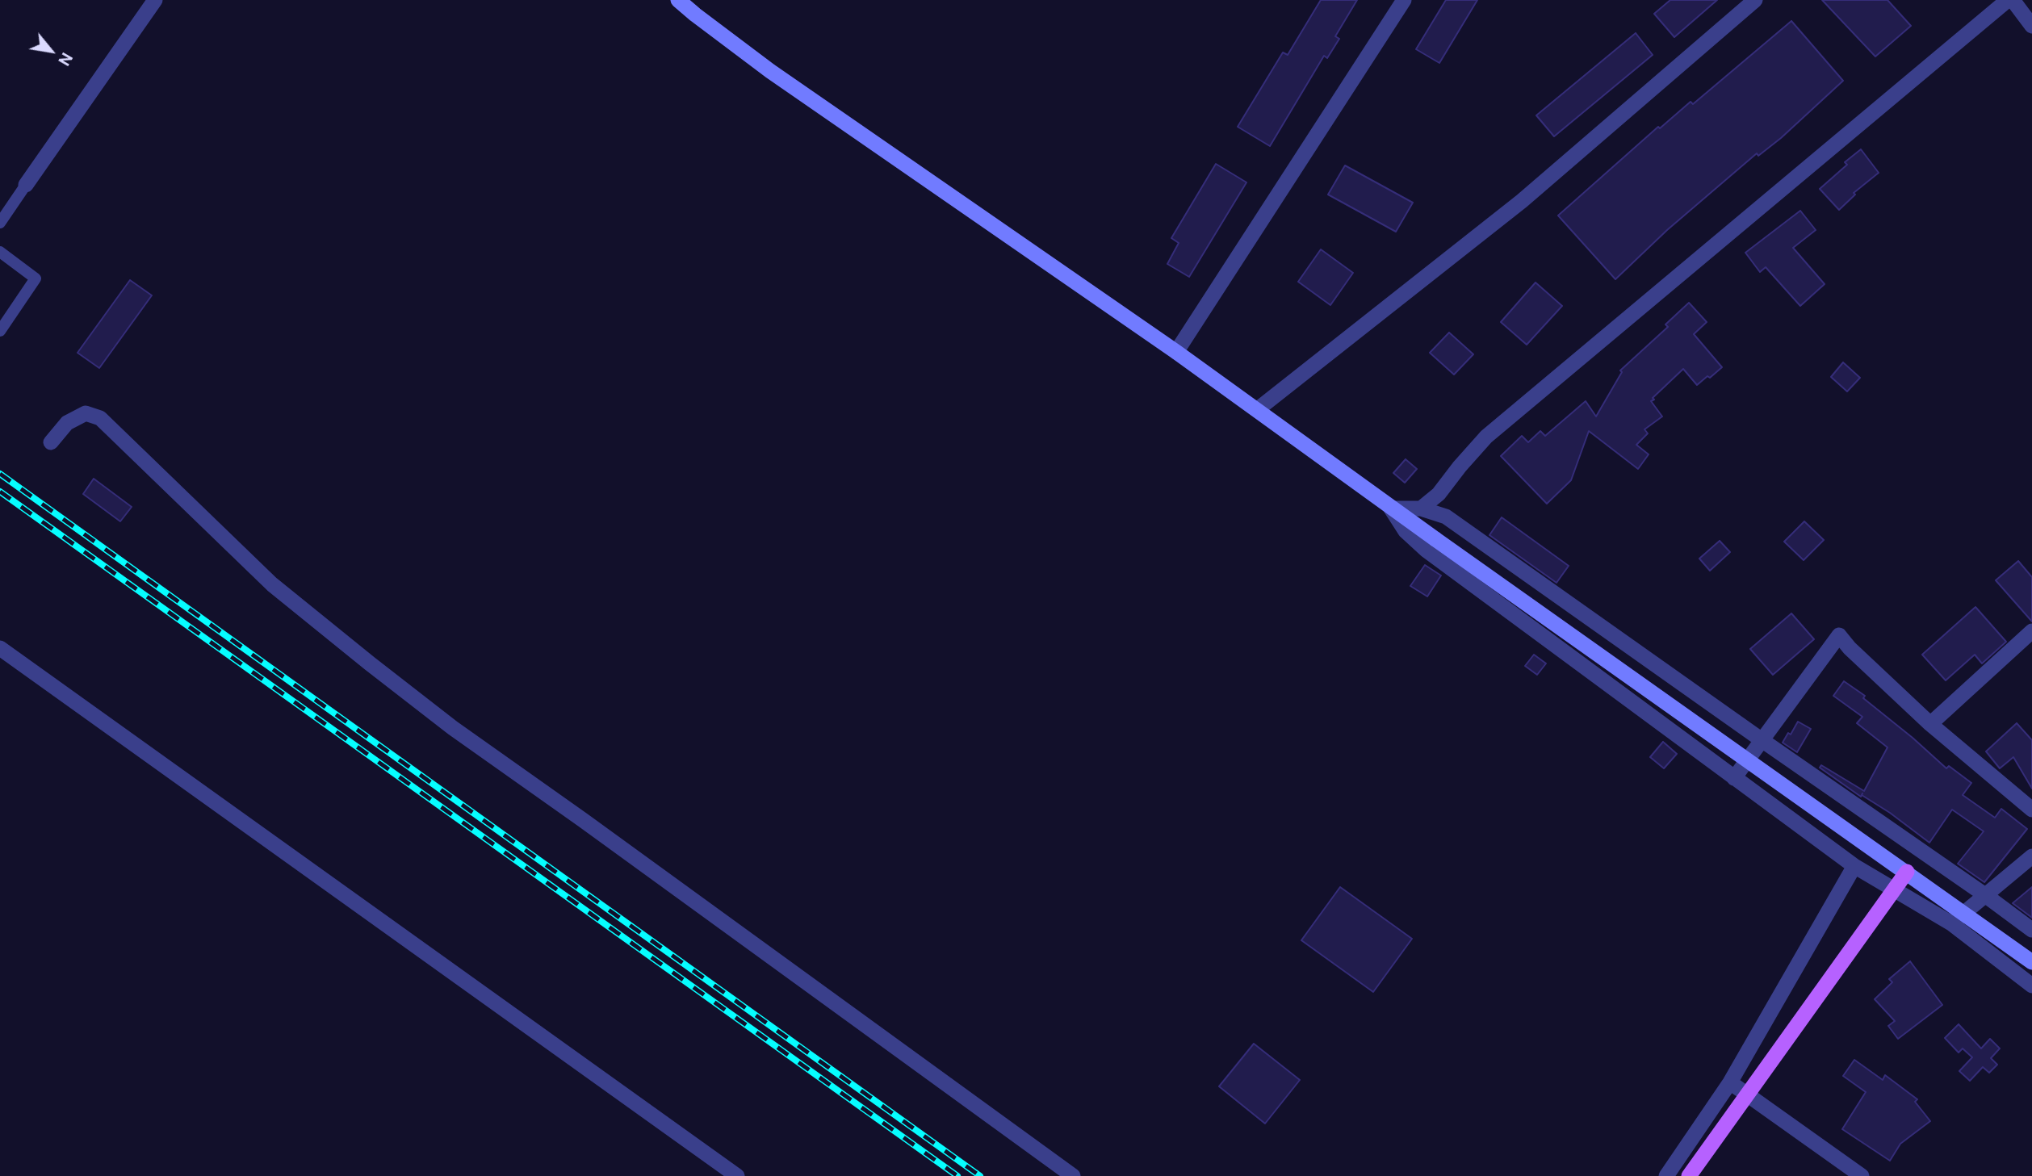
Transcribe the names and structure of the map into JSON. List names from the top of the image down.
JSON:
{
  "north": "bottom right"
}
